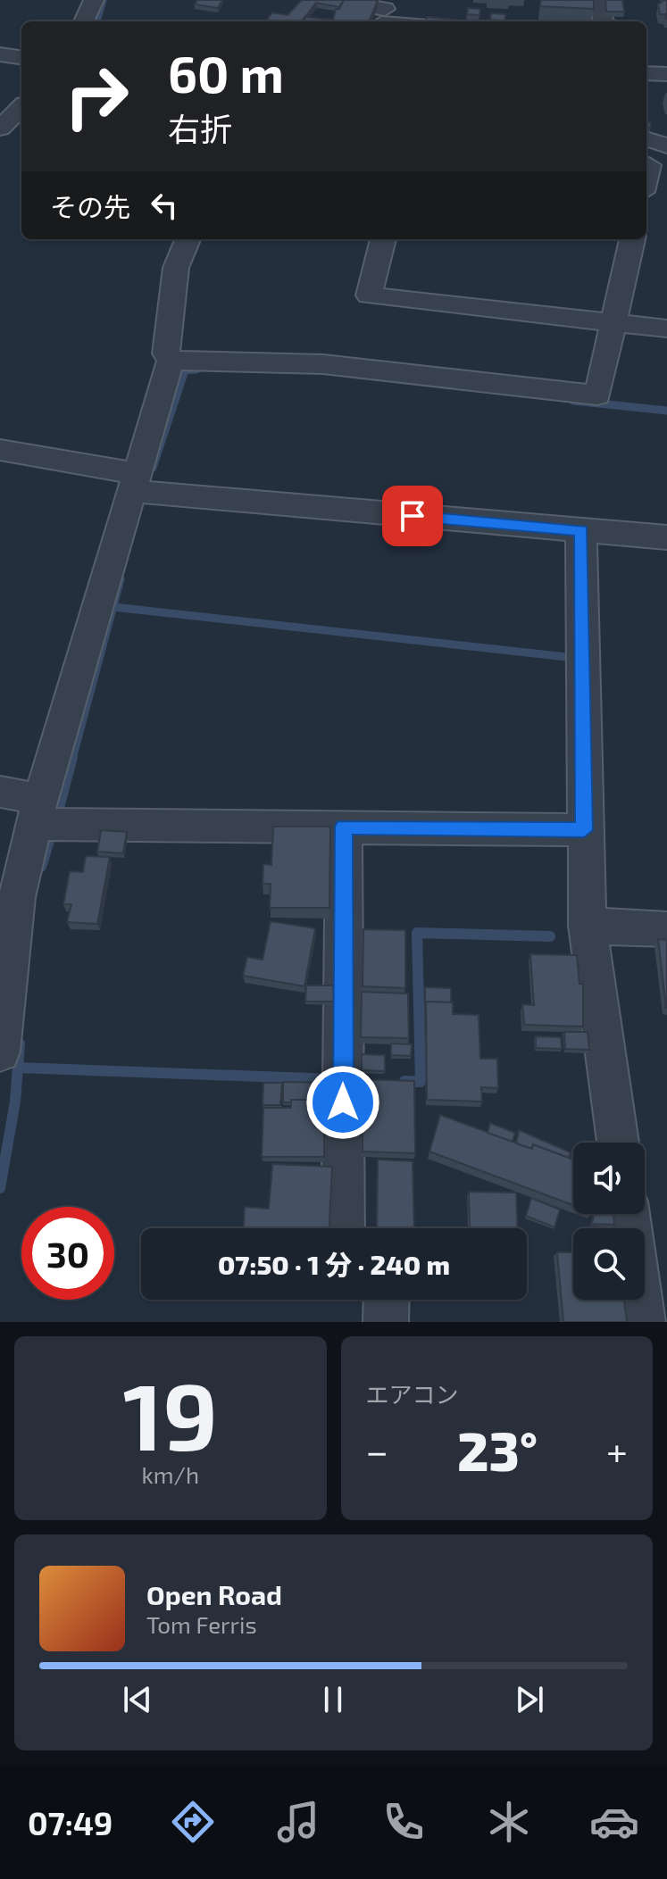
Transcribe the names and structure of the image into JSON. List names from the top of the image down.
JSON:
{
  "page": {
    "turn": ["60 m", "右折"],
    "then": "その先",
    "limit": "30",
    "trip": "07:50 · 1 分 · 240 m",
    "tile": [
      ["19", "km/h"],
      "エアコン"
    ],
    "heat": ["−", "23°", "+"],
    "song": ["Open Road", "Tom Ferris"],
    "tabs": "07:49"
  }
}
